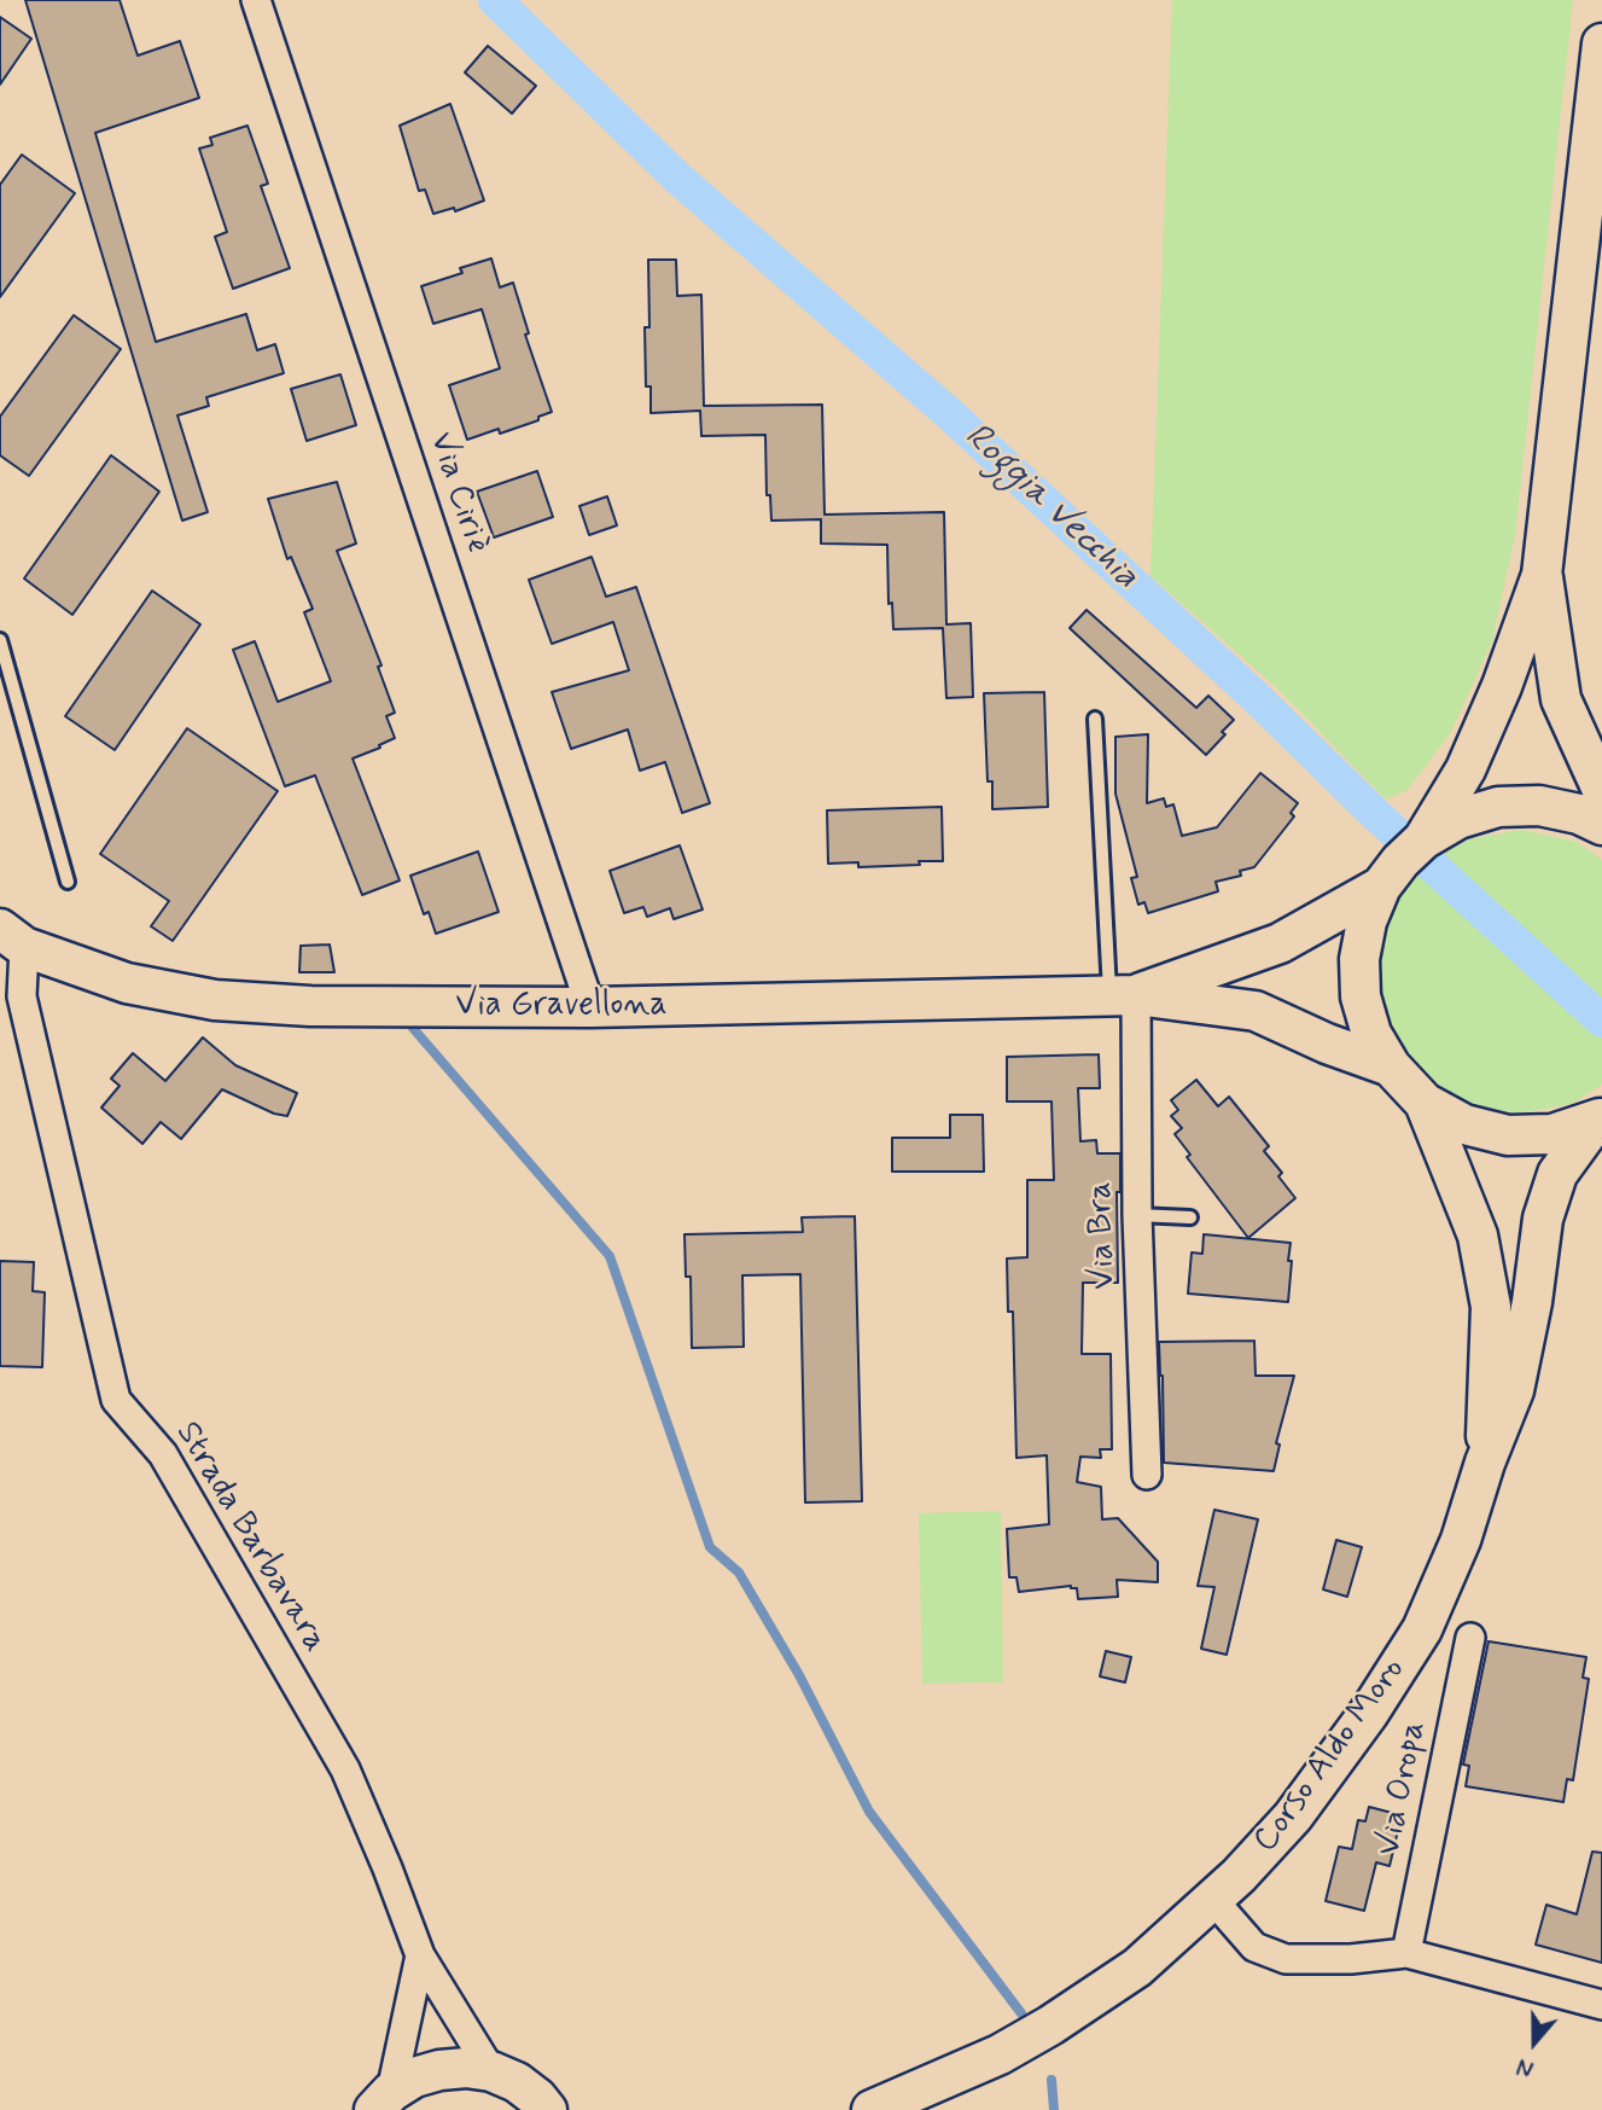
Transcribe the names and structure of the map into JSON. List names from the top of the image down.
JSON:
{
  "streets": {
    "main road": ["Via Gravellona", "Corso Aldo Moro"],
    "street": [
      "Via Ciriè",
      "Via Bra",
      "Strada Barbavara",
      "Via Oropa"
    ]
  },
  "crossings": [
    ["Via Ciriè", "Via Gravellona"],
    ["Via Gravellona", "Via Bra"],
    ["Via Gravellona", "Strada Barbavara"]
  ],
  "water": ["Roggia Vecchia"],
  "north": "bottom"
}
